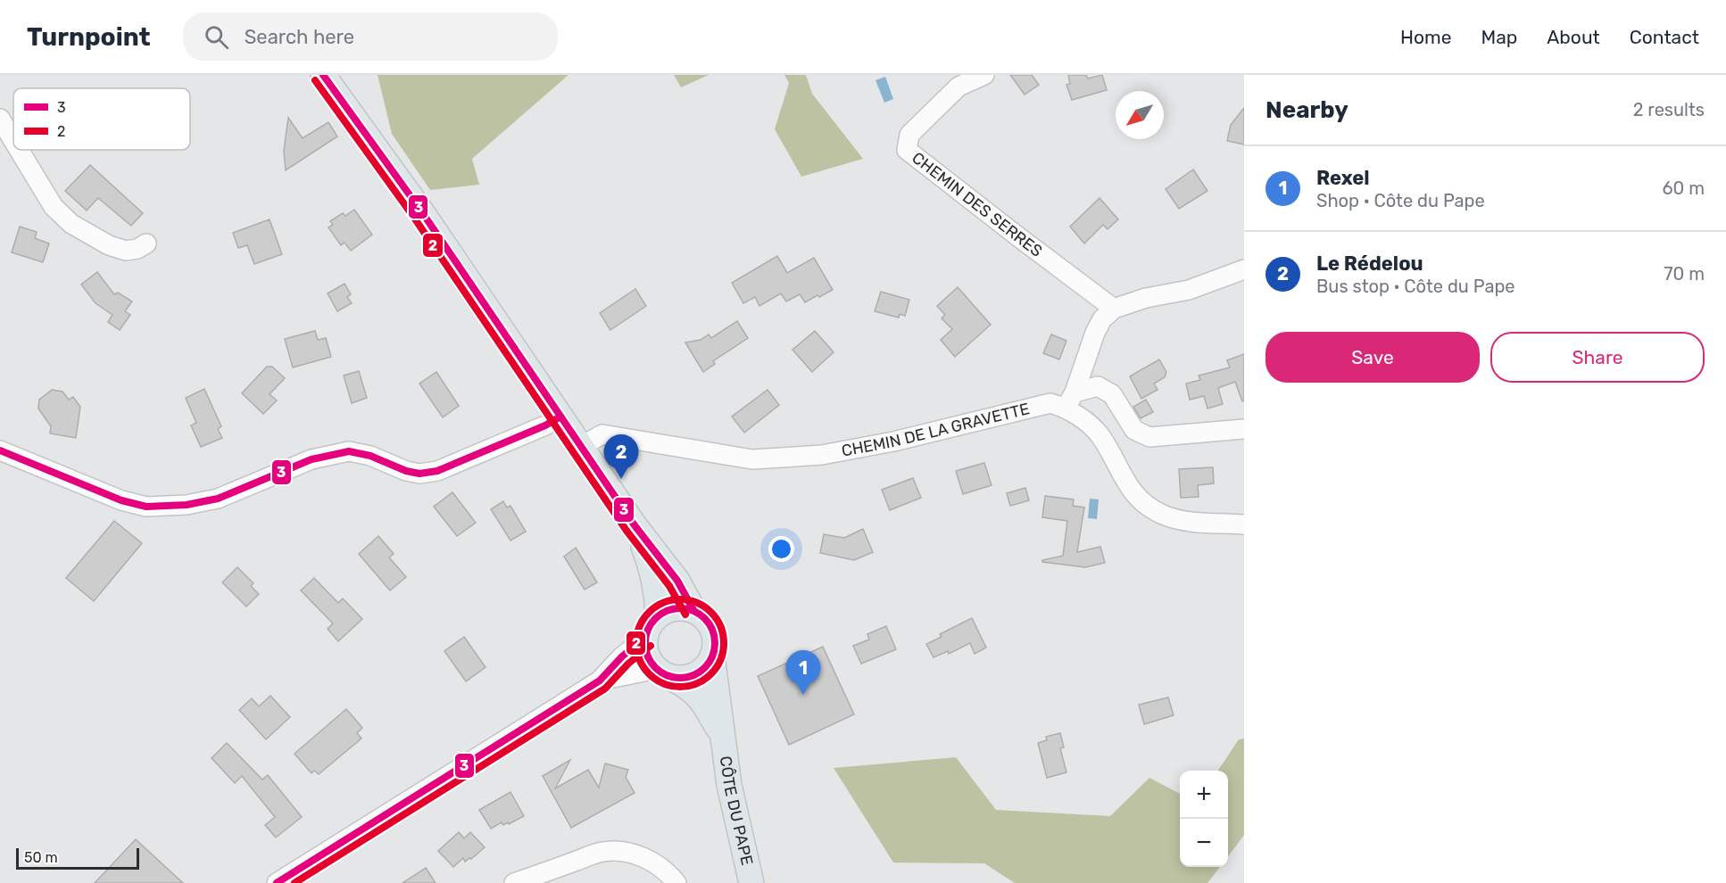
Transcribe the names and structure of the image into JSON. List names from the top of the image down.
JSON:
{
  "streets": {
    "main road": ["CÔTE DU PAPE"],
    "street": ["CHEMIN DES SERRES", "CHEMIN DE LA GRAVETTE"]
  },
  "lines": ["transit line 3", "transit line 2"],
  "legend": ["3", "2"],
  "scale_bar": "50 m",
  "north": "bottom left",
  "page": {
    "header": "Turnpoint",
    "search": "Search here",
    "nav": [
      "Home",
      "Map",
      "About",
      "Contact"
    ],
    "heading": ["Nearby", "2 results"],
    "list": [
      {
        "mark": "1",
        "name": "Rexel",
        "note": "Shop · Côte du Pape",
        "value": "60 m"
      },
      {
        "mark": "2",
        "name": "Le Rédelou",
        "note": "Bus stop · Côte du Pape",
        "value": "70 m"
      }
    ],
    "buttons": ["Save", "Share"],
    "pins": ["2", "1"],
    "map_buttons": ["+", "−"],
    "scale": "50 m"
  }
}
